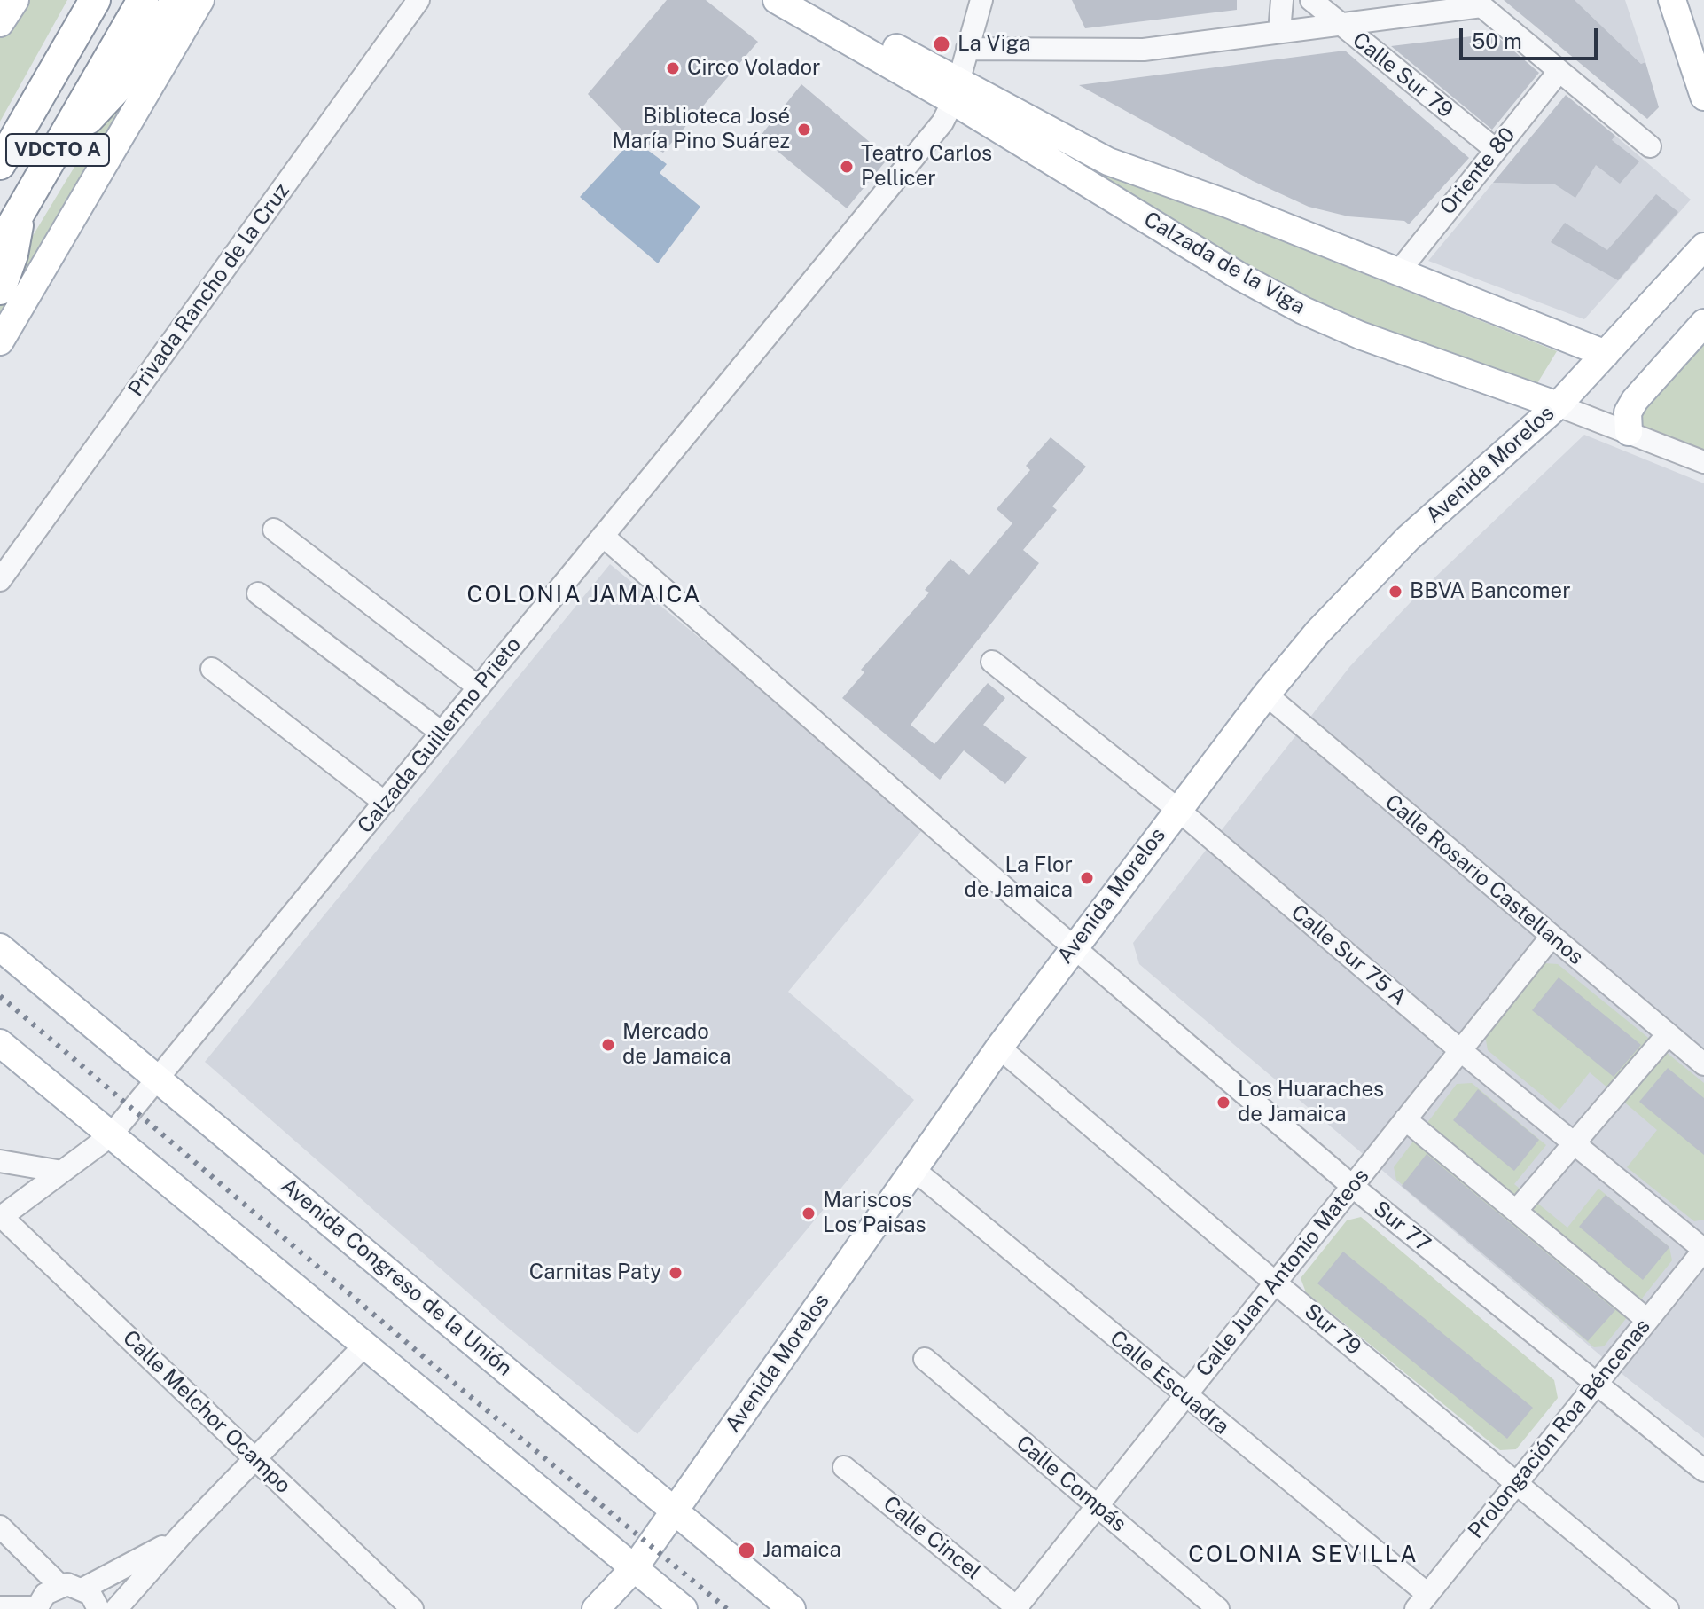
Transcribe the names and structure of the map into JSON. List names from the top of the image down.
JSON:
{
  "streets": {
    "highway": ["VDCTO A"],
    "main road": ["Calzada de la Viga", "Avenida Morelos", "Avenida Congreso de la Unión"],
    "street": [
      "Calle Sur 79",
      "Oriente 80",
      "Privada Rancho de la Cruz",
      "Calzada Guillermo Prieto",
      "Calle Rosario Castellanos",
      "Calle Sur 75 A",
      "Sur 77",
      "Calle Juan Antonio Mateos",
      "Sur 79",
      "Calle Escuadra",
      "Calle Melchor Ocampo",
      "Prolongación Roa Béncenas",
      "Calle Compás",
      "Calle Cincel"
    ]
  },
  "crossings": [
    ["Calle Sur 79", "Oriente 80"],
    ["Oriente 80", "Calzada de la Viga"],
    ["Calzada de la Viga", "Avenida Morelos"],
    ["Calzada de la Viga", "Calzada Guillermo Prieto"],
    ["Avenida Morelos", "Calle Rosario Castellanos"],
    ["Avenida Morelos", "Calle Sur 75 A"],
    ["Avenida Morelos", "Sur 77"],
    ["Avenida Morelos", "Avenida Congreso de la Unión"],
    ["Avenida Morelos", "Sur 79"],
    ["Avenida Morelos", "Calle Escuadra"],
    ["Calzada Guillermo Prieto", "Sur 77"],
    ["Calzada Guillermo Prieto", "Avenida Congreso de la Unión"],
    ["Calzada Guillermo Prieto", "Calle Melchor Ocampo"],
    ["Calle Rosario Castellanos", "Calle Juan Antonio Mateos"],
    ["Calle Sur 75 A", "Calle Juan Antonio Mateos"],
    ["Calle Sur 75 A", "Prolongación Roa Béncenas"],
    ["Sur 77", "Calle Juan Antonio Mateos"],
    ["Sur 77", "Prolongación Roa Béncenas"],
    ["Calle Juan Antonio Mateos", "Sur 79"],
    ["Calle Juan Antonio Mateos", "Calle Escuadra"],
    ["Calle Juan Antonio Mateos", "Calle Compás"],
    ["Calle Juan Antonio Mateos", "Calle Cincel"],
    ["Sur 79", "Prolongación Roa Béncenas"],
    ["Calle Escuadra", "Prolongación Roa Béncenas"]
  ],
  "districts": ["COLONIA JAMAICA", "COLONIA SEVILLA"],
  "places": [
    "La Viga",
    "Circo Volador",
    "Biblioteca José María Pino Suárez",
    "Teatro Carlos Pellicer",
    "BBVA Bancomer",
    "La Flor de Jamaica",
    "Mercado de Jamaica",
    "Los Huaraches de Jamaica",
    "Mariscos Los Paisas",
    "Carnitas Paty",
    "Jamaica"
  ],
  "scale_bar": "50 m"
}
